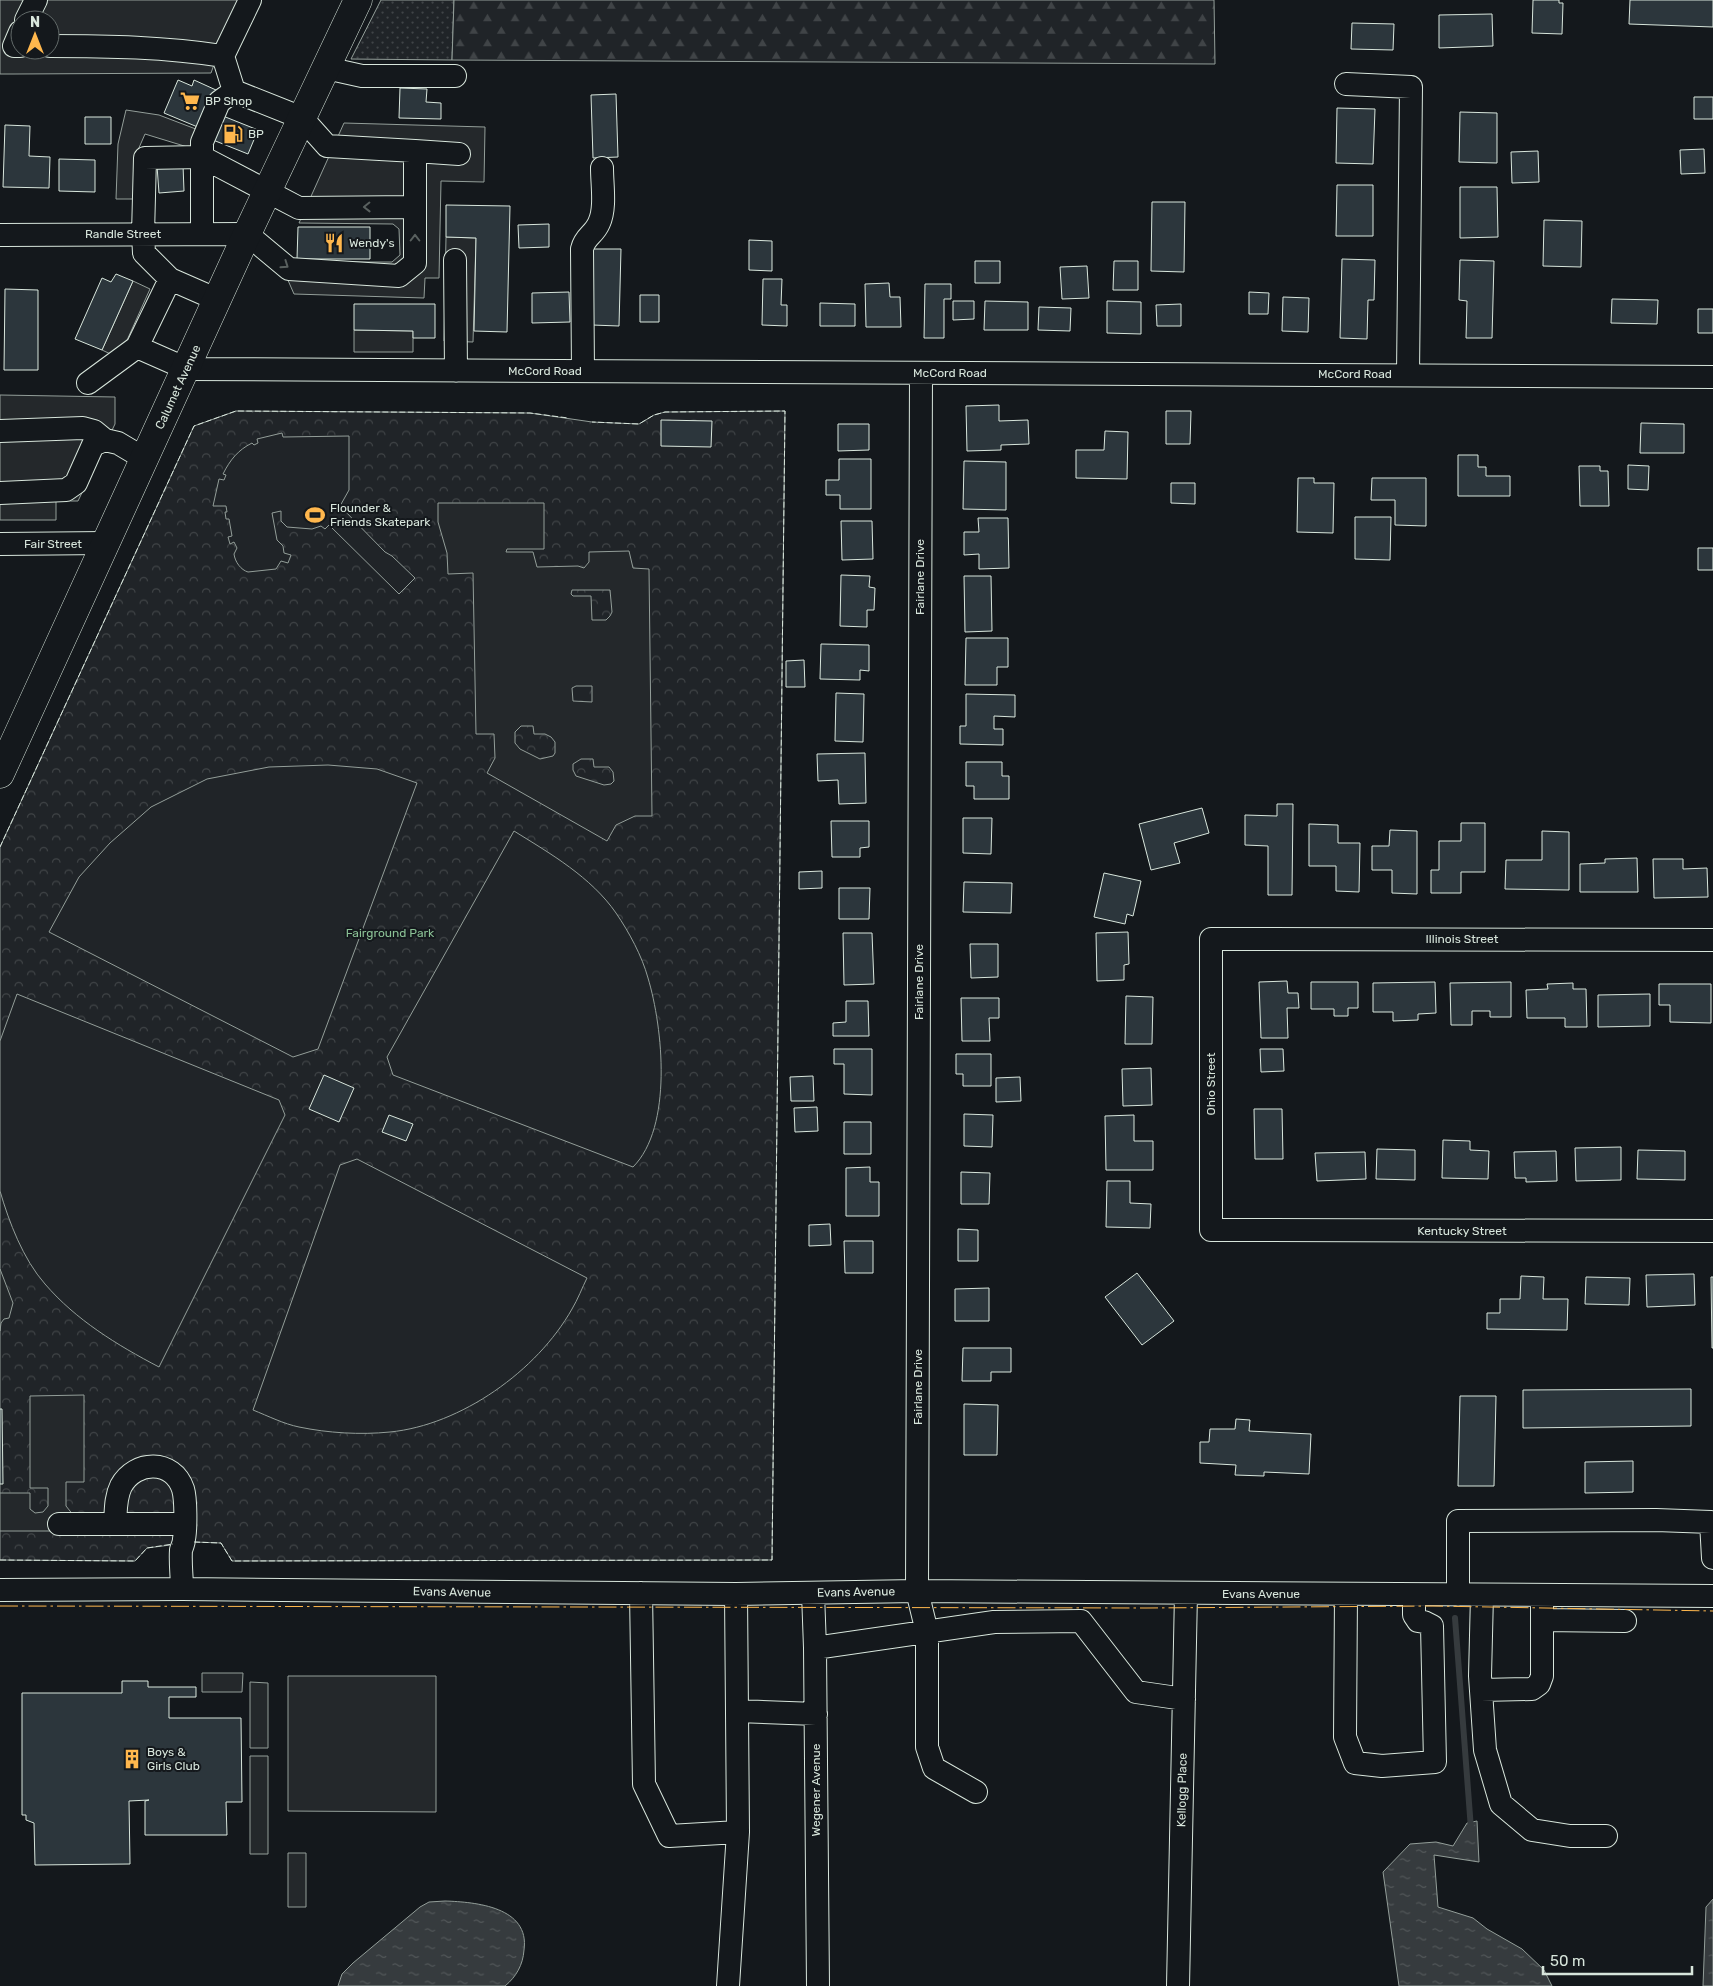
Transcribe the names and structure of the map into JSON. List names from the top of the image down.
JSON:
{
  "streets": {
    "main road": ["Calumet Avenue"],
    "street": [
      "Randle Street",
      "McCord Road",
      "Fair Street",
      "Fairlane Drive",
      "Illinois Street",
      "Ohio Street",
      "Kentucky Street",
      "Evans Avenue",
      "Wegener Avenue",
      "Kellogg Place"
    ]
  },
  "crossings": [
    ["Randle Street", "Calumet Avenue"],
    ["McCord Road", "Calumet Avenue"],
    ["McCord Road", "Fairlane Drive"],
    ["Calumet Avenue", "Fair Street"],
    ["Fairlane Drive", "Evans Avenue"],
    ["Illinois Street", "Ohio Street"],
    ["Ohio Street", "Kentucky Street"],
    ["Evans Avenue", "Wegener Avenue"],
    ["Evans Avenue", "Kellogg Place"]
  ],
  "parks": ["Fairground Park"],
  "places": {
    "supermarket": ["BP Shop"],
    "fuel station": ["BP"],
    "restaurant": ["Wendy's"],
    "sports": ["Flounder & Friends Skatepark"],
    "building": ["Boys & Girls Club"]
  },
  "scale_bar": "50 m",
  "north": "top"
}
